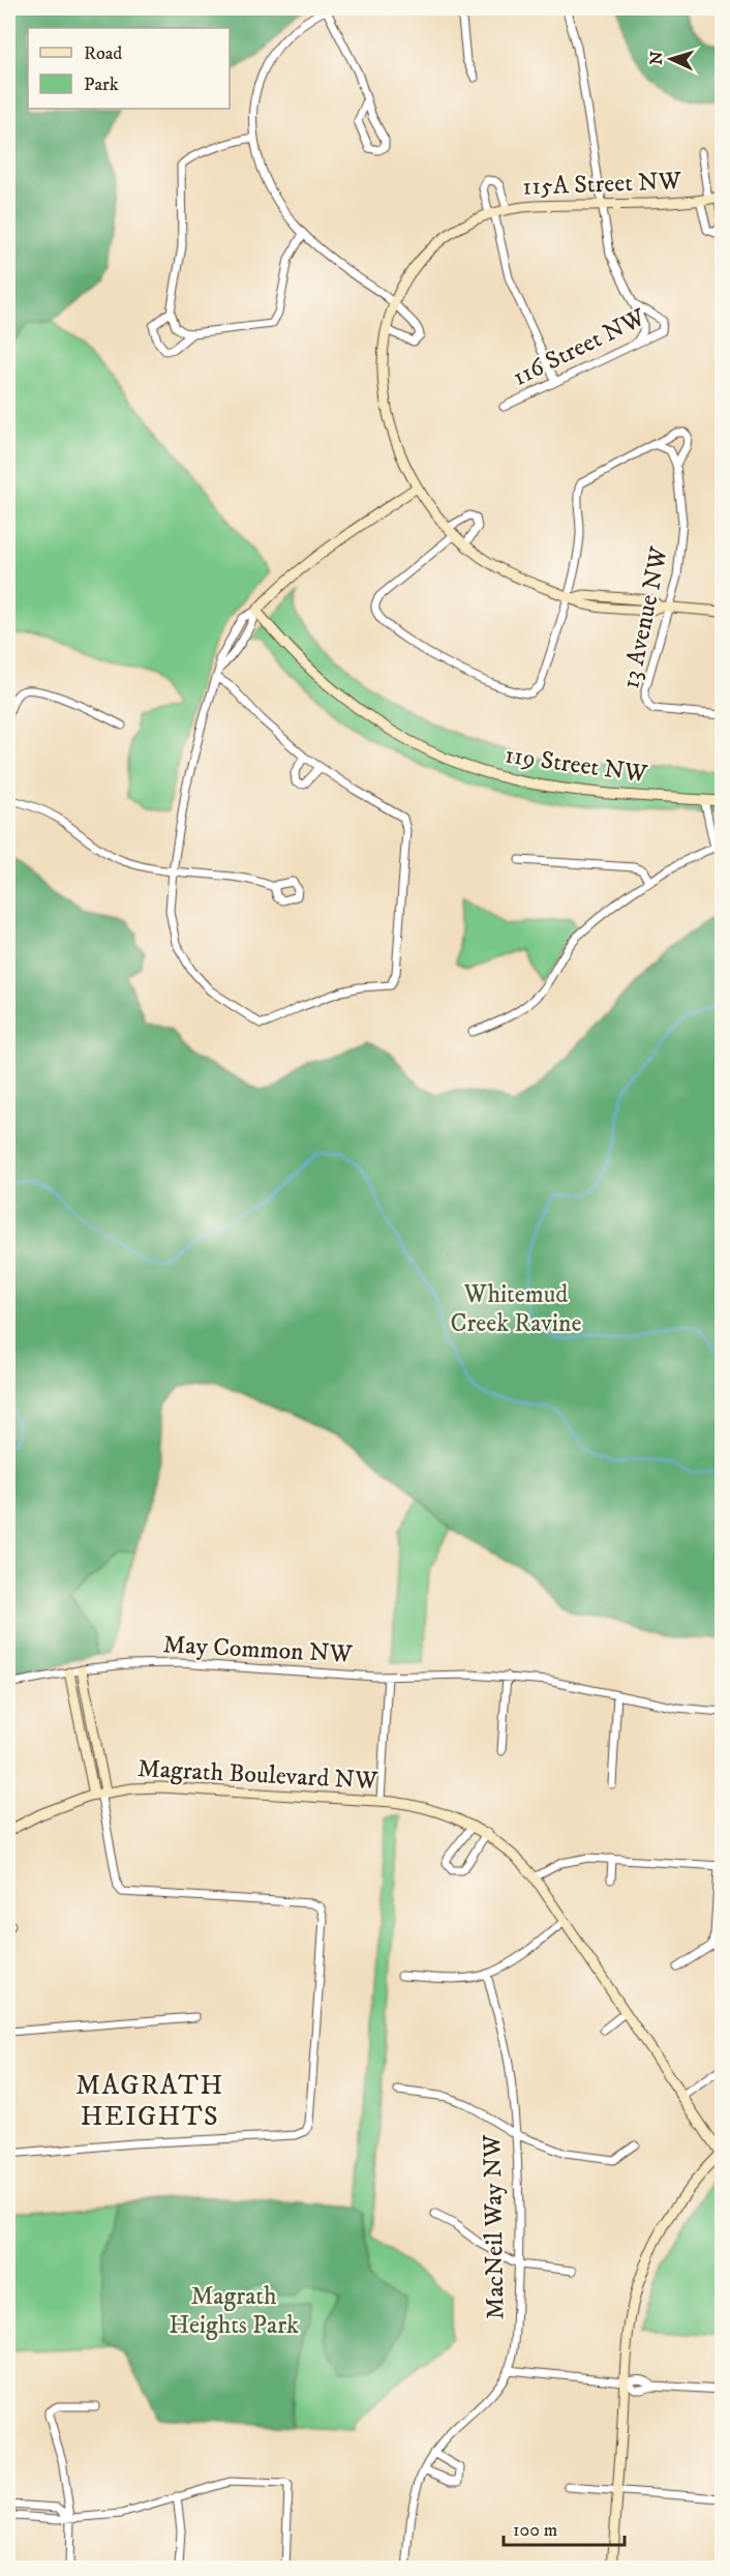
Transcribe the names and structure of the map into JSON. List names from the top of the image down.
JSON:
{
  "streets": {
    "street": [
      "115A Street NW",
      "116 Street NW",
      "13 Avenue NW",
      "119 Street NW",
      "May Common NW",
      "Magrath Boulevard NW",
      "MacNeil Way NW"
    ]
  },
  "crossings": [
    ["115A Street NW", "13 Avenue NW"]
  ],
  "districts": ["MAGRATH HEIGHTS"],
  "parks": ["Whitemud Creek Ravine", "Magrath Heights Park"],
  "legend": ["Road", "Park"],
  "scale_bar": "100 m",
  "north": "left"
}
